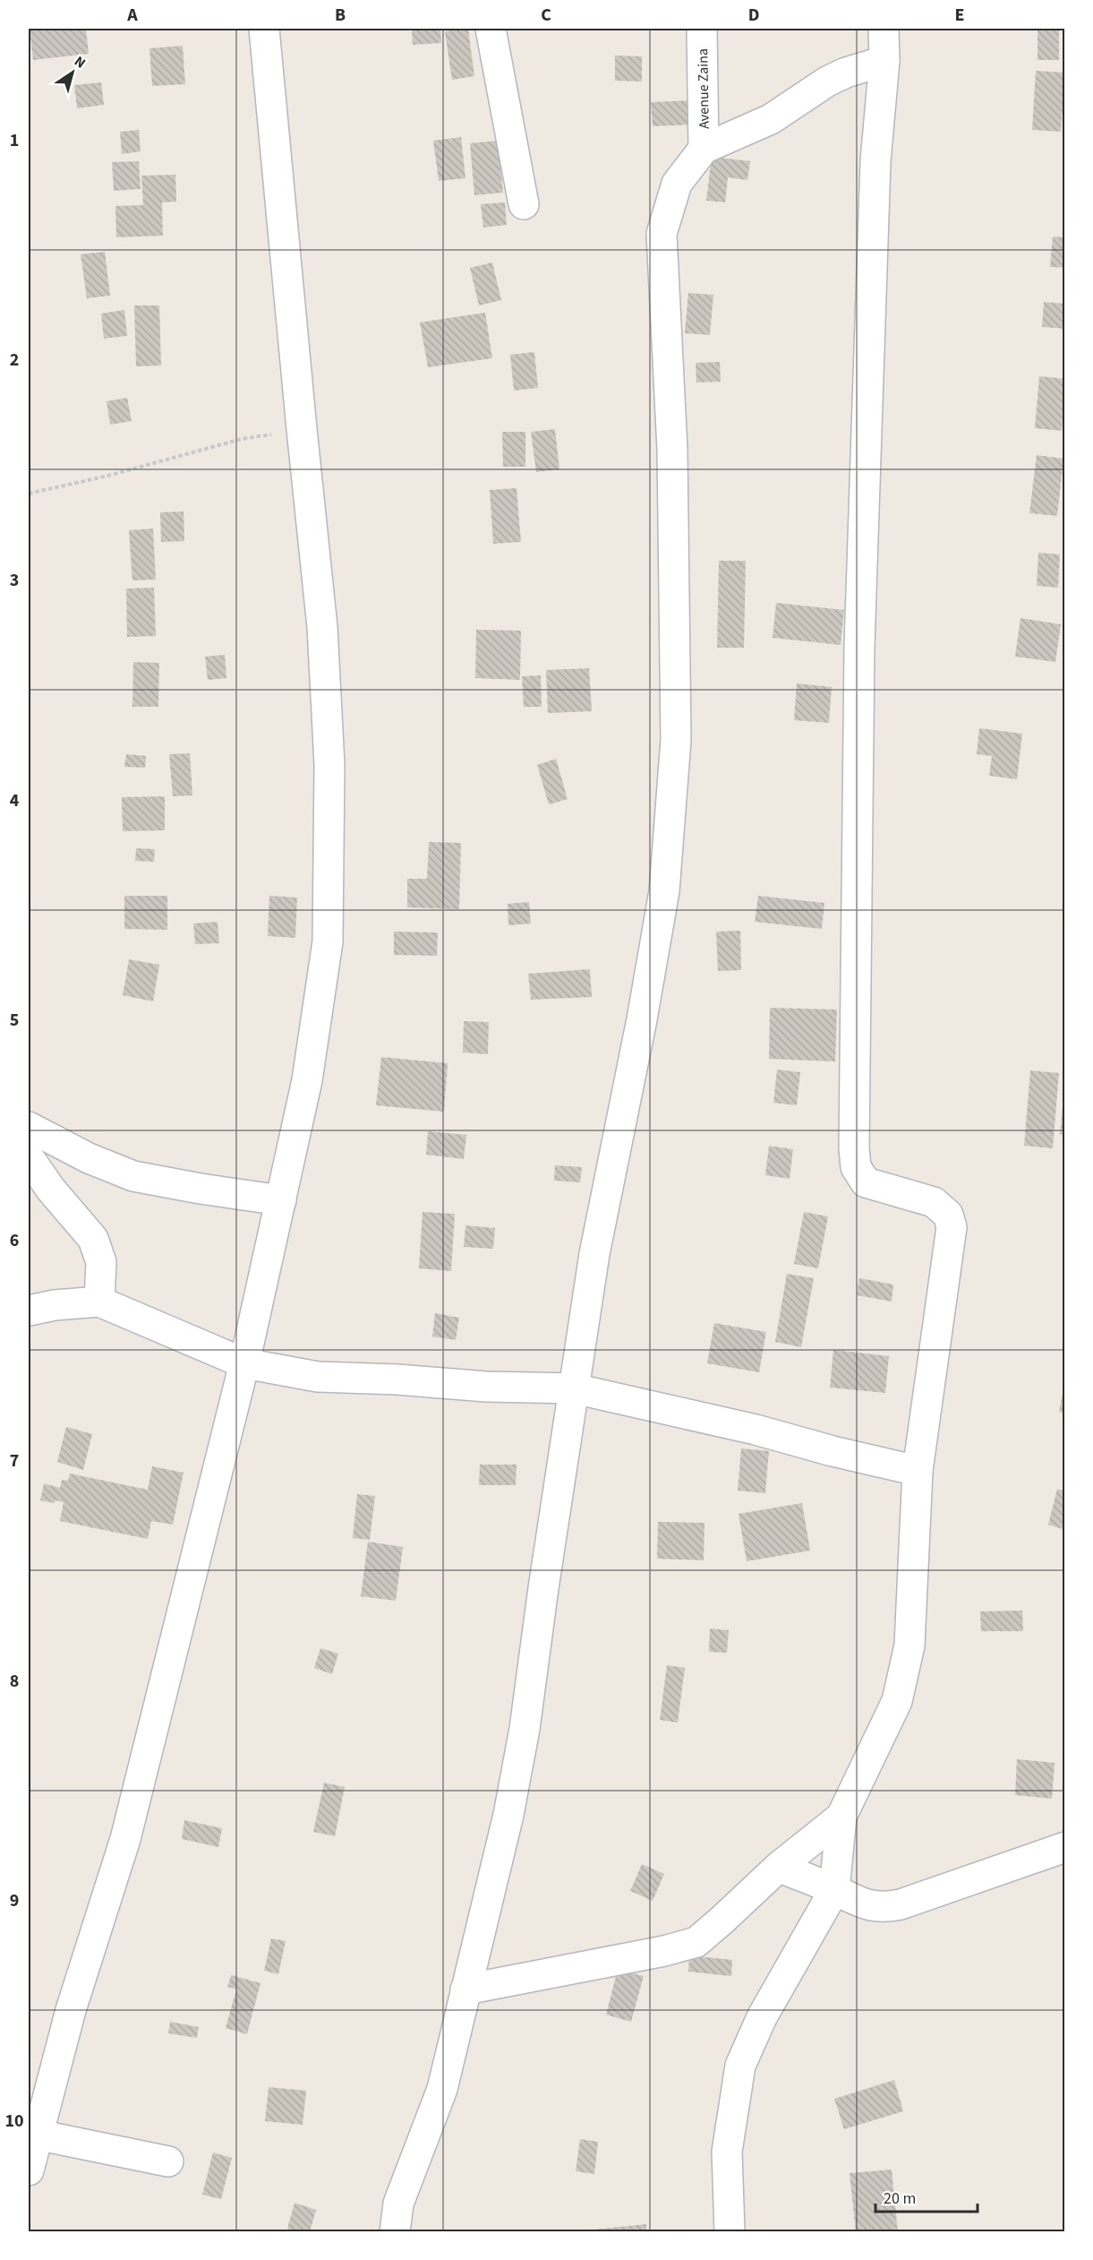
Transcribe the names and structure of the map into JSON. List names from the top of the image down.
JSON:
{
  "streets": {
    "street": ["Avenue Zaina"]
  },
  "scale_bar": "20 m",
  "north": "top right",
  "grid": {
    "columns": [
      "A",
      "B",
      "C",
      "D",
      "E"
    ],
    "rows": [
      "1",
      "2",
      "3",
      "4",
      "5",
      "6",
      "7",
      "8",
      "9",
      "10"
    ]
  }
}
